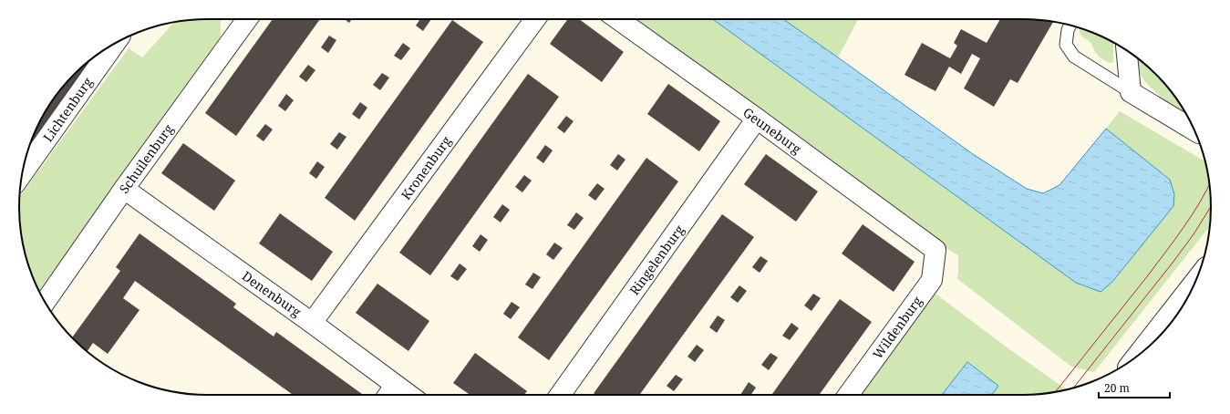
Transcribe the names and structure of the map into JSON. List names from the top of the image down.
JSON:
{
  "streets": {
    "street": [
      "Lichtenburg",
      "Geuneburg",
      "Schuilenburg",
      "Kronenburg",
      "Ringelenburg",
      "Denenburg",
      "Wildenburg"
    ]
  },
  "crossings": [
    ["Geuneburg", "Ringelenburg"],
    ["Geuneburg", "Wildenburg"],
    ["Schuilenburg", "Denenburg"],
    ["Kronenburg", "Denenburg"]
  ],
  "scale_bar": "20 m"
}
